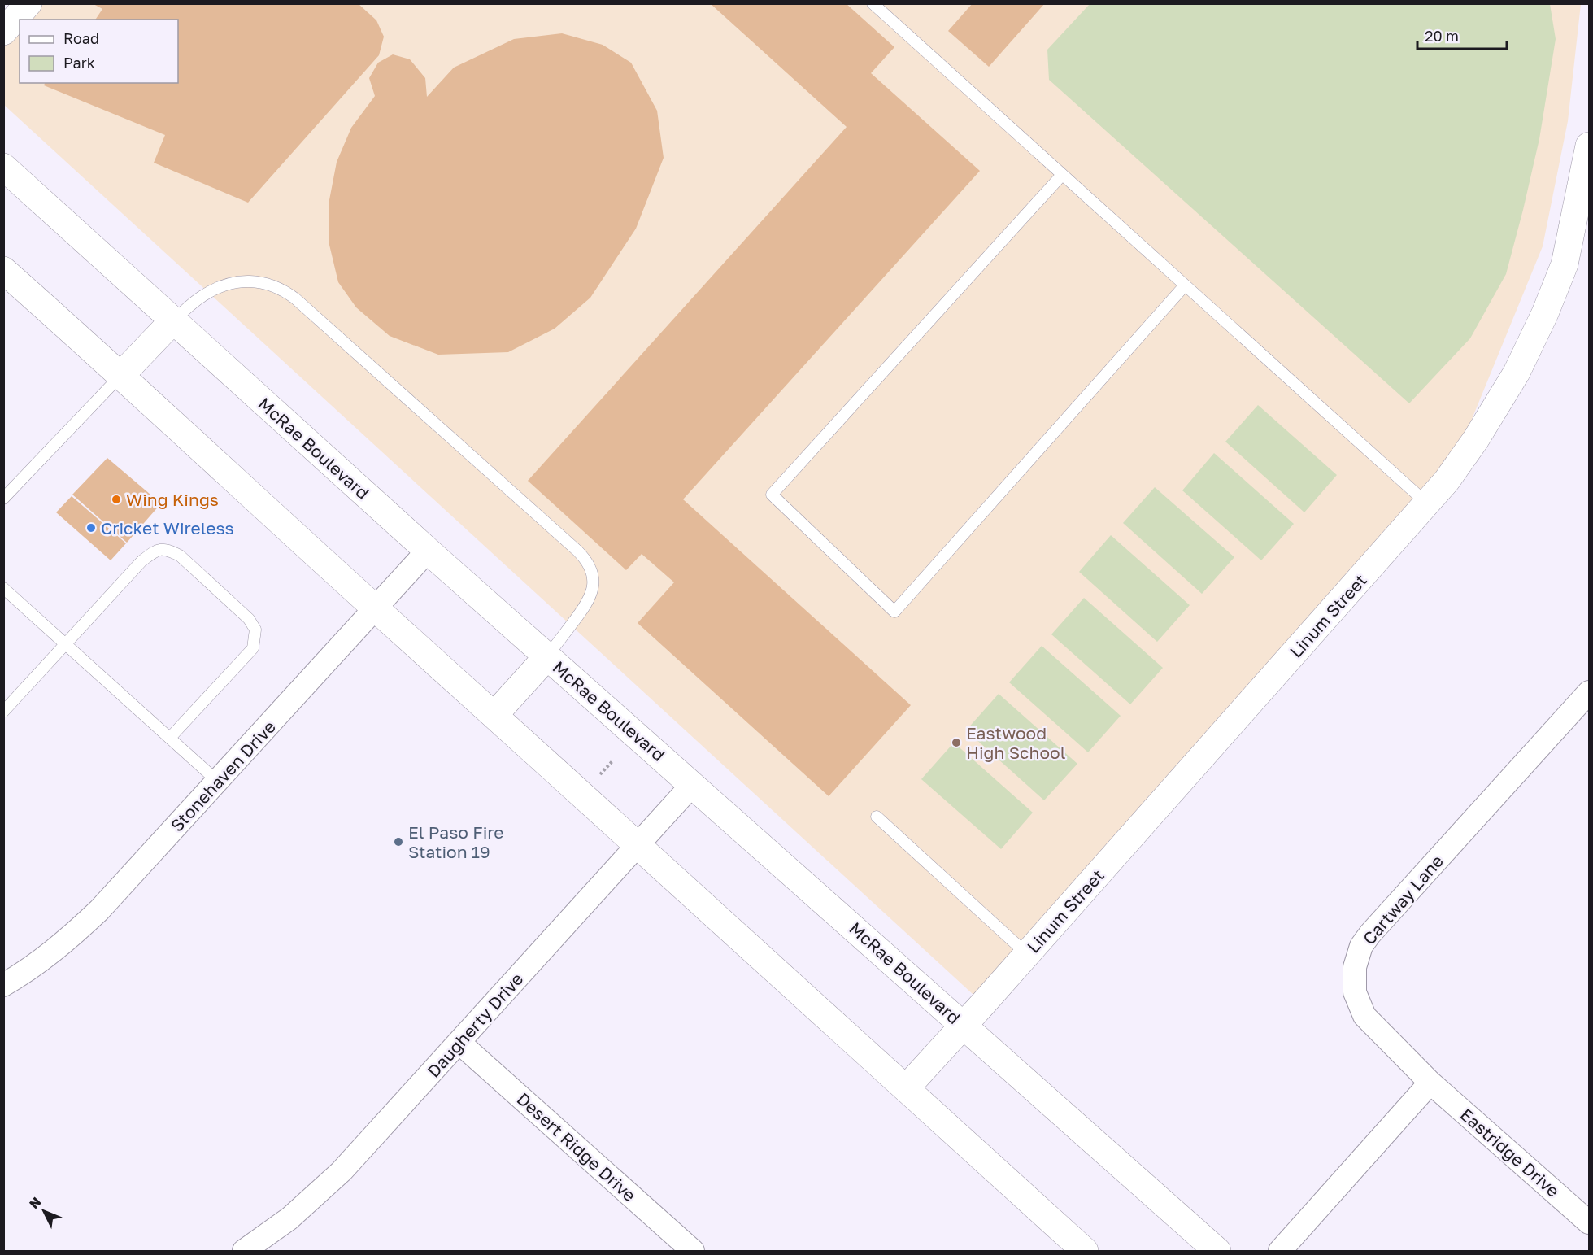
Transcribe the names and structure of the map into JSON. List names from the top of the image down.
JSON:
{
  "streets": {
    "main road": ["McRae Boulevard", "Linum Street"],
    "street": [
      "Stonehaven Drive",
      "Cartway Lane",
      "Daugherty Drive",
      "Desert Ridge Drive",
      "Eastridge Drive"
    ]
  },
  "crossings": [
    ["McRae Boulevard", "Linum Street"],
    ["McRae Boulevard", "Stonehaven Drive"],
    ["McRae Boulevard", "Daugherty Drive"],
    ["Cartway Lane", "Eastridge Drive"],
    ["Daugherty Drive", "Desert Ridge Drive"]
  ],
  "places": [
    "Wing Kings",
    "Cricket Wireless",
    "Eastwood High School",
    "El Paso Fire Station 19"
  ],
  "legend": ["Road", "Park"],
  "scale_bar": "20 m",
  "north": "top left"
}
